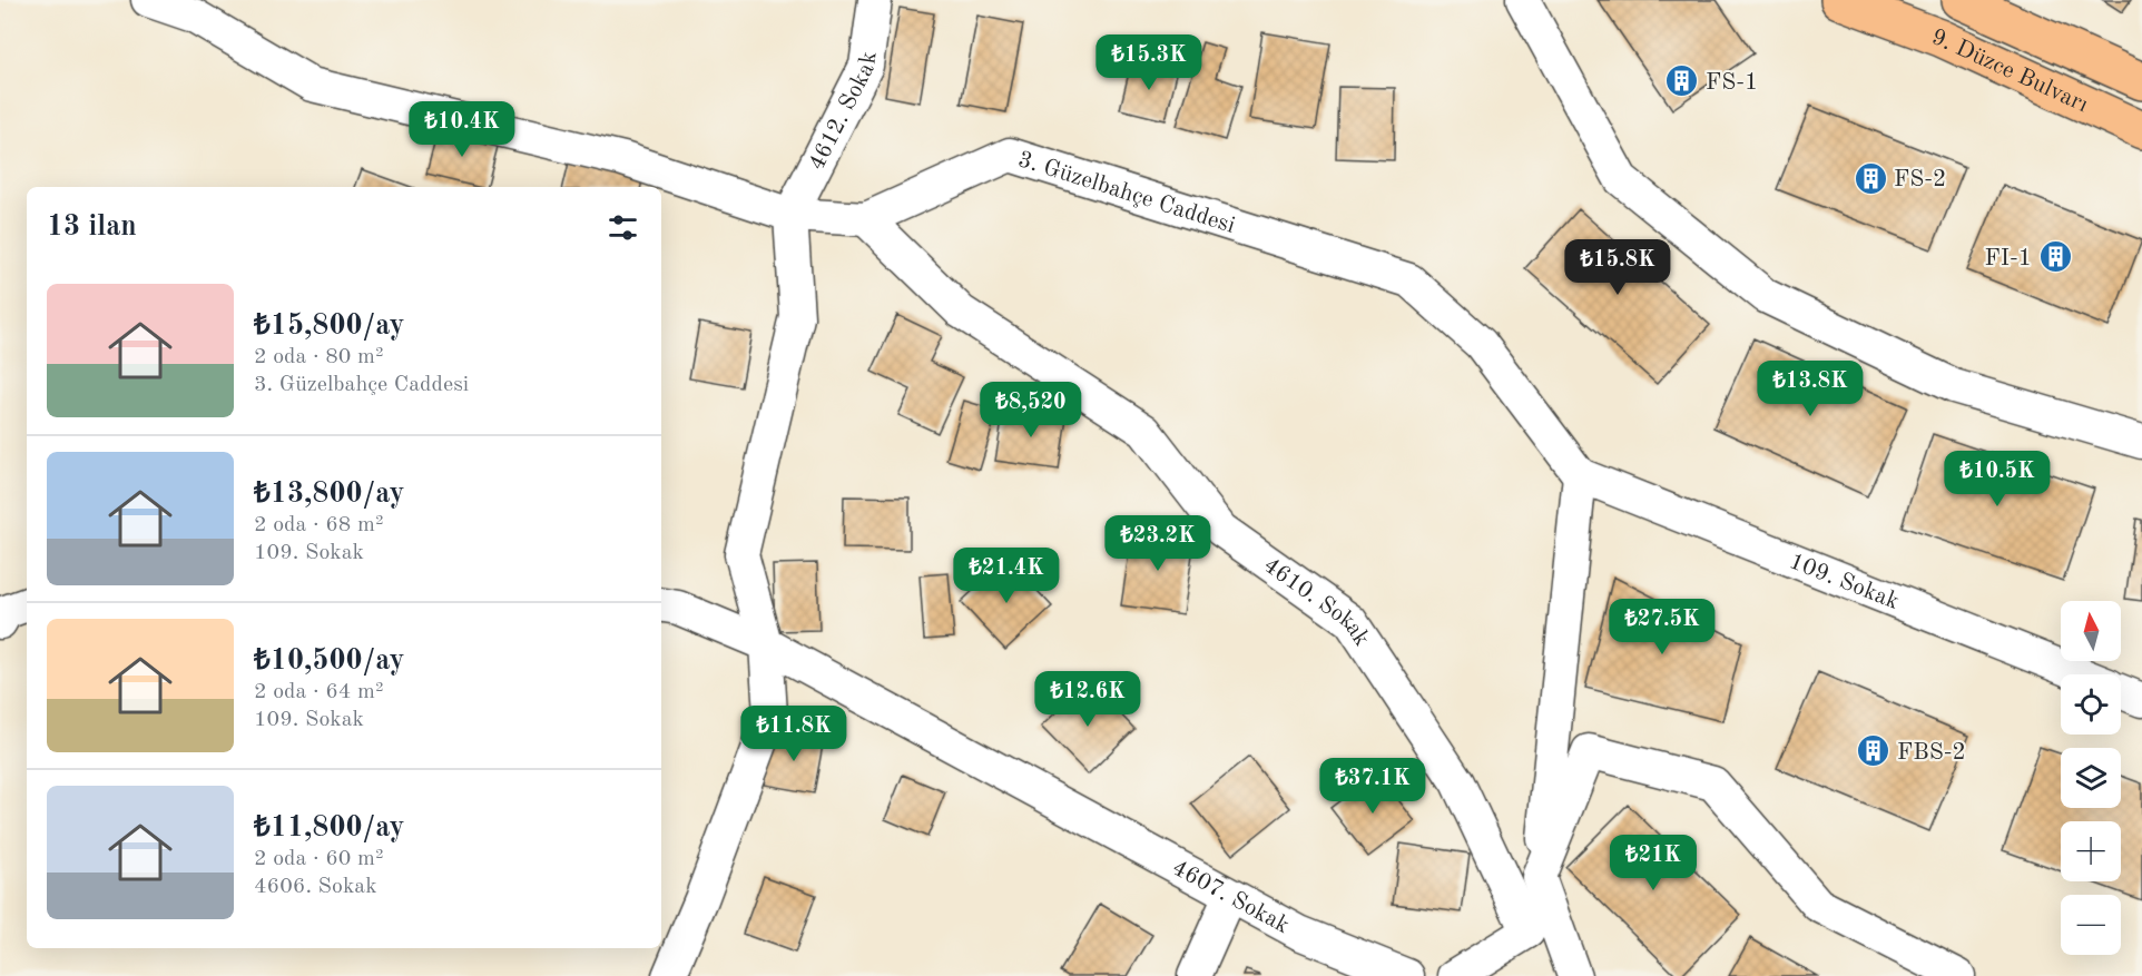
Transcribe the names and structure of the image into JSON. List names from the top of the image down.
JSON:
{
  "streets": {
    "main road": ["9. Düzce Bulvarı"],
    "street": [
      "4612. Sokak",
      "3. Güzelbahçe Caddesi",
      "109. Sokak",
      "4610. Sokak",
      "4607. Sokak"
    ]
  },
  "crossings": [
    ["4612. Sokak", "3. Güzelbahçe Caddesi"],
    ["3. Güzelbahçe Caddesi", "109. Sokak"],
    ["3. Güzelbahçe Caddesi", "4610. Sokak"]
  ],
  "places": {
    "building": [
      "FS-1",
      "FS-2",
      "FI-1",
      "FBS-2"
    ]
  },
  "north": "top",
  "page": {
    "price": [
      "₺15.3K",
      "₺10.4K",
      "₺15.8K",
      "₺13.8K",
      "₺8,520",
      "₺10.5K",
      "₺23.2K",
      "₺21.4K",
      "₺27.5K",
      "₺12.6K",
      "₺11.8K",
      "₺37.1K",
      "₺21K"
    ],
    "heading": "13 ilan",
    "list": [
      {
        "name": "₺15,800/ay",
        "note": "2 oda · 80 m² · 3. Güzelbahçe Caddesi"
      },
      {
        "name": "₺13,800/ay",
        "note": "2 oda · 68 m² · 109. Sokak"
      },
      {
        "name": "₺10,500/ay",
        "note": "2 oda · 64 m² · 109. Sokak"
      },
      {
        "name": "₺11,800/ay",
        "note": "2 oda · 60 m² · 4606. Sokak"
      }
    ],
    "map_buttons": ["+", "−"]
  }
}
